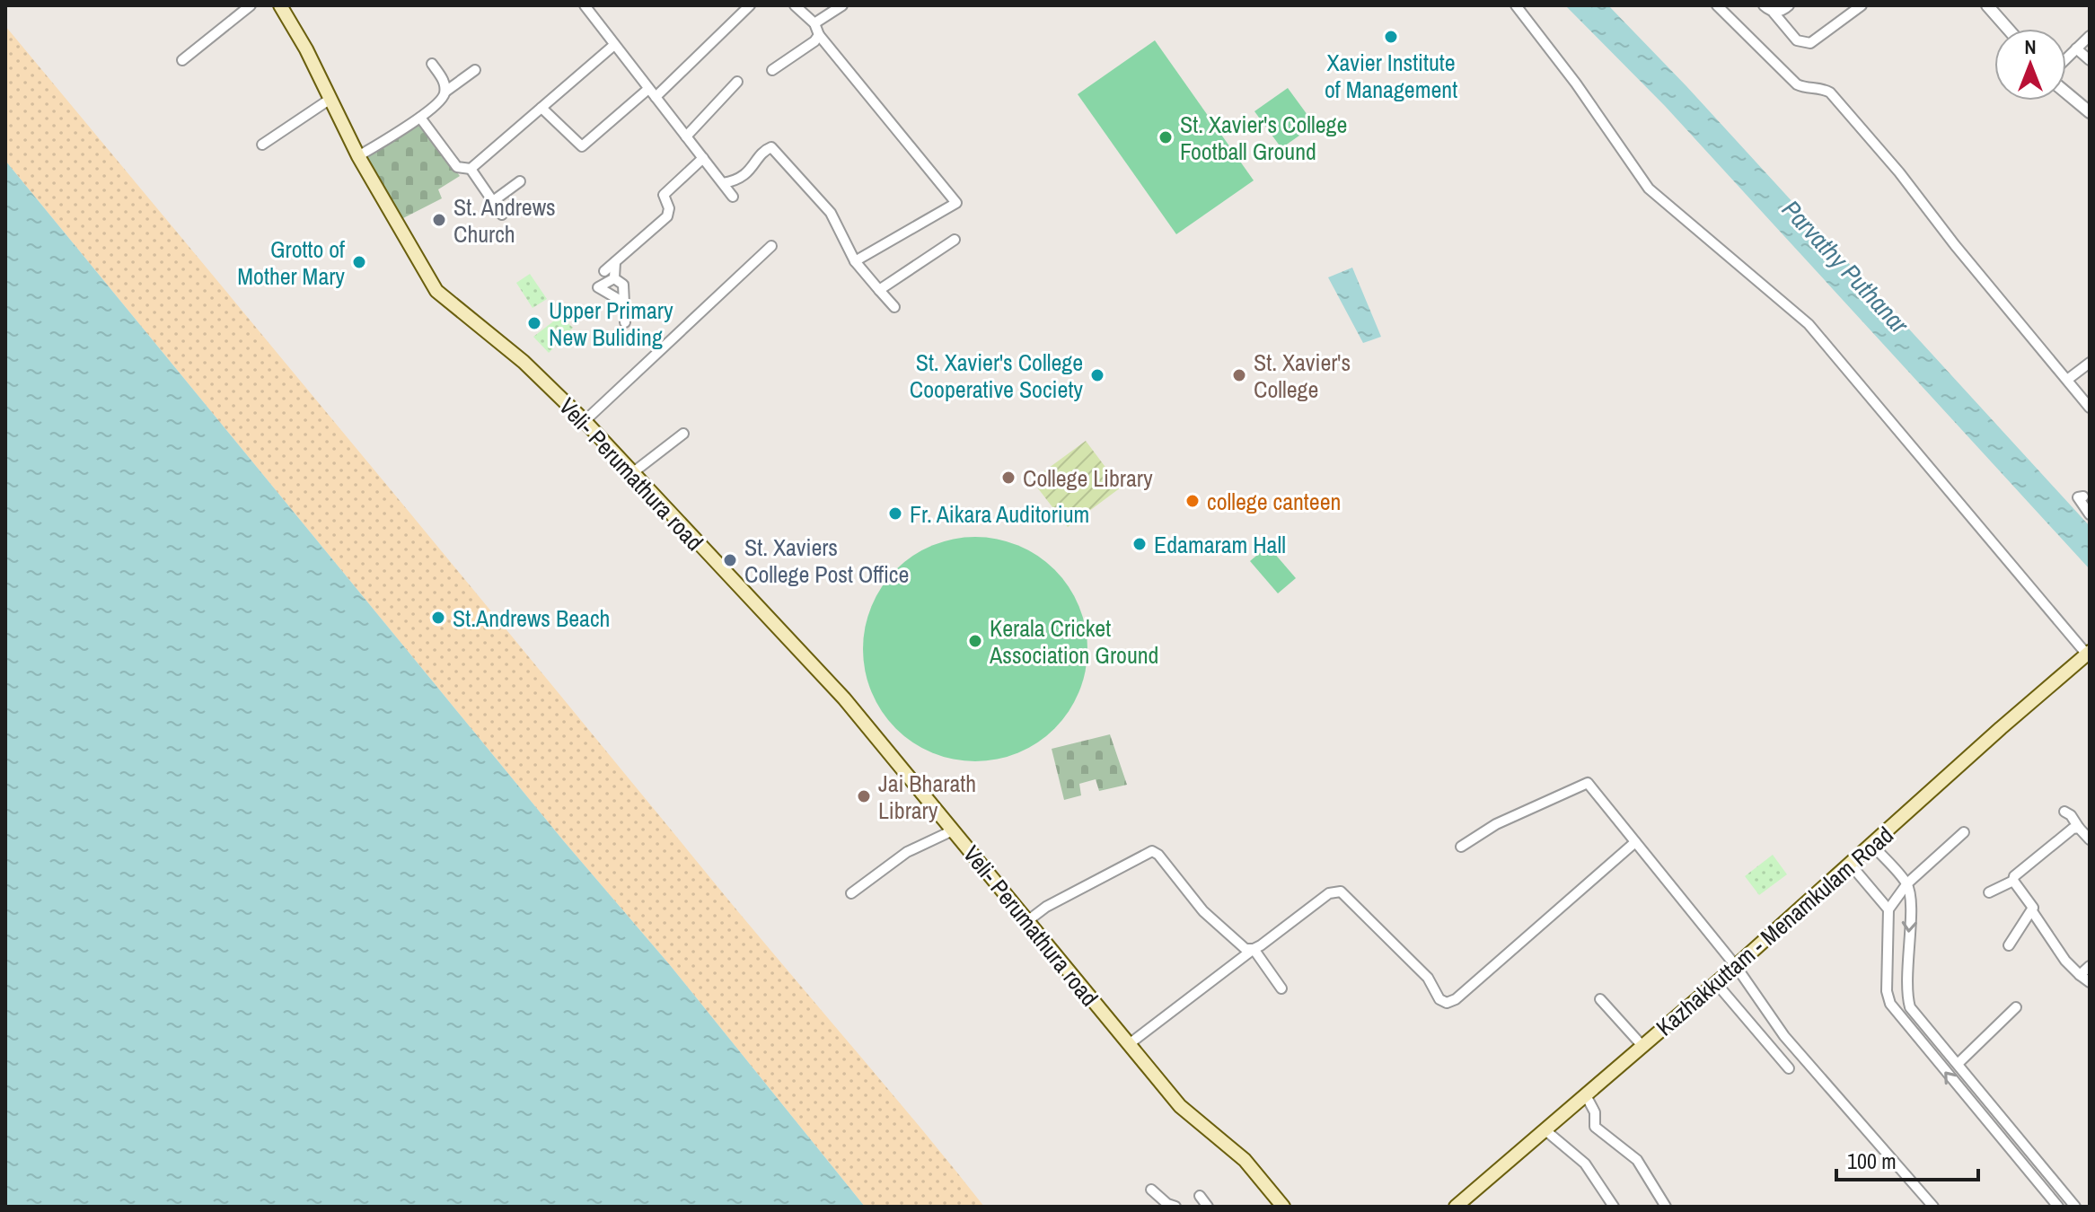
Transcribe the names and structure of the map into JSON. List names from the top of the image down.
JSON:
{
  "streets": {
    "main road": ["Veli- Perumathura road", "Kazhakkuttam - Menamkulam Road"]
  },
  "water": ["Parvathy Puthanar"],
  "places": [
    "Xavier Institute of Management",
    "St. Xavier's College Football Ground",
    "St. Andrews Church",
    "Grotto of Mother Mary",
    "Upper Primary New Buliding",
    "St. Xavier's College Cooperative Society",
    "St. Xavier's College",
    "College Library",
    "college canteen",
    "Fr. Aikara Auditorium",
    "Edamaram Hall",
    "St. Xaviers College Post Office",
    "St.Andrews Beach",
    "Kerala Cricket Association Ground",
    "Jai Bharath Library"
  ],
  "scale_bar": "100 m",
  "north": "top"
}
